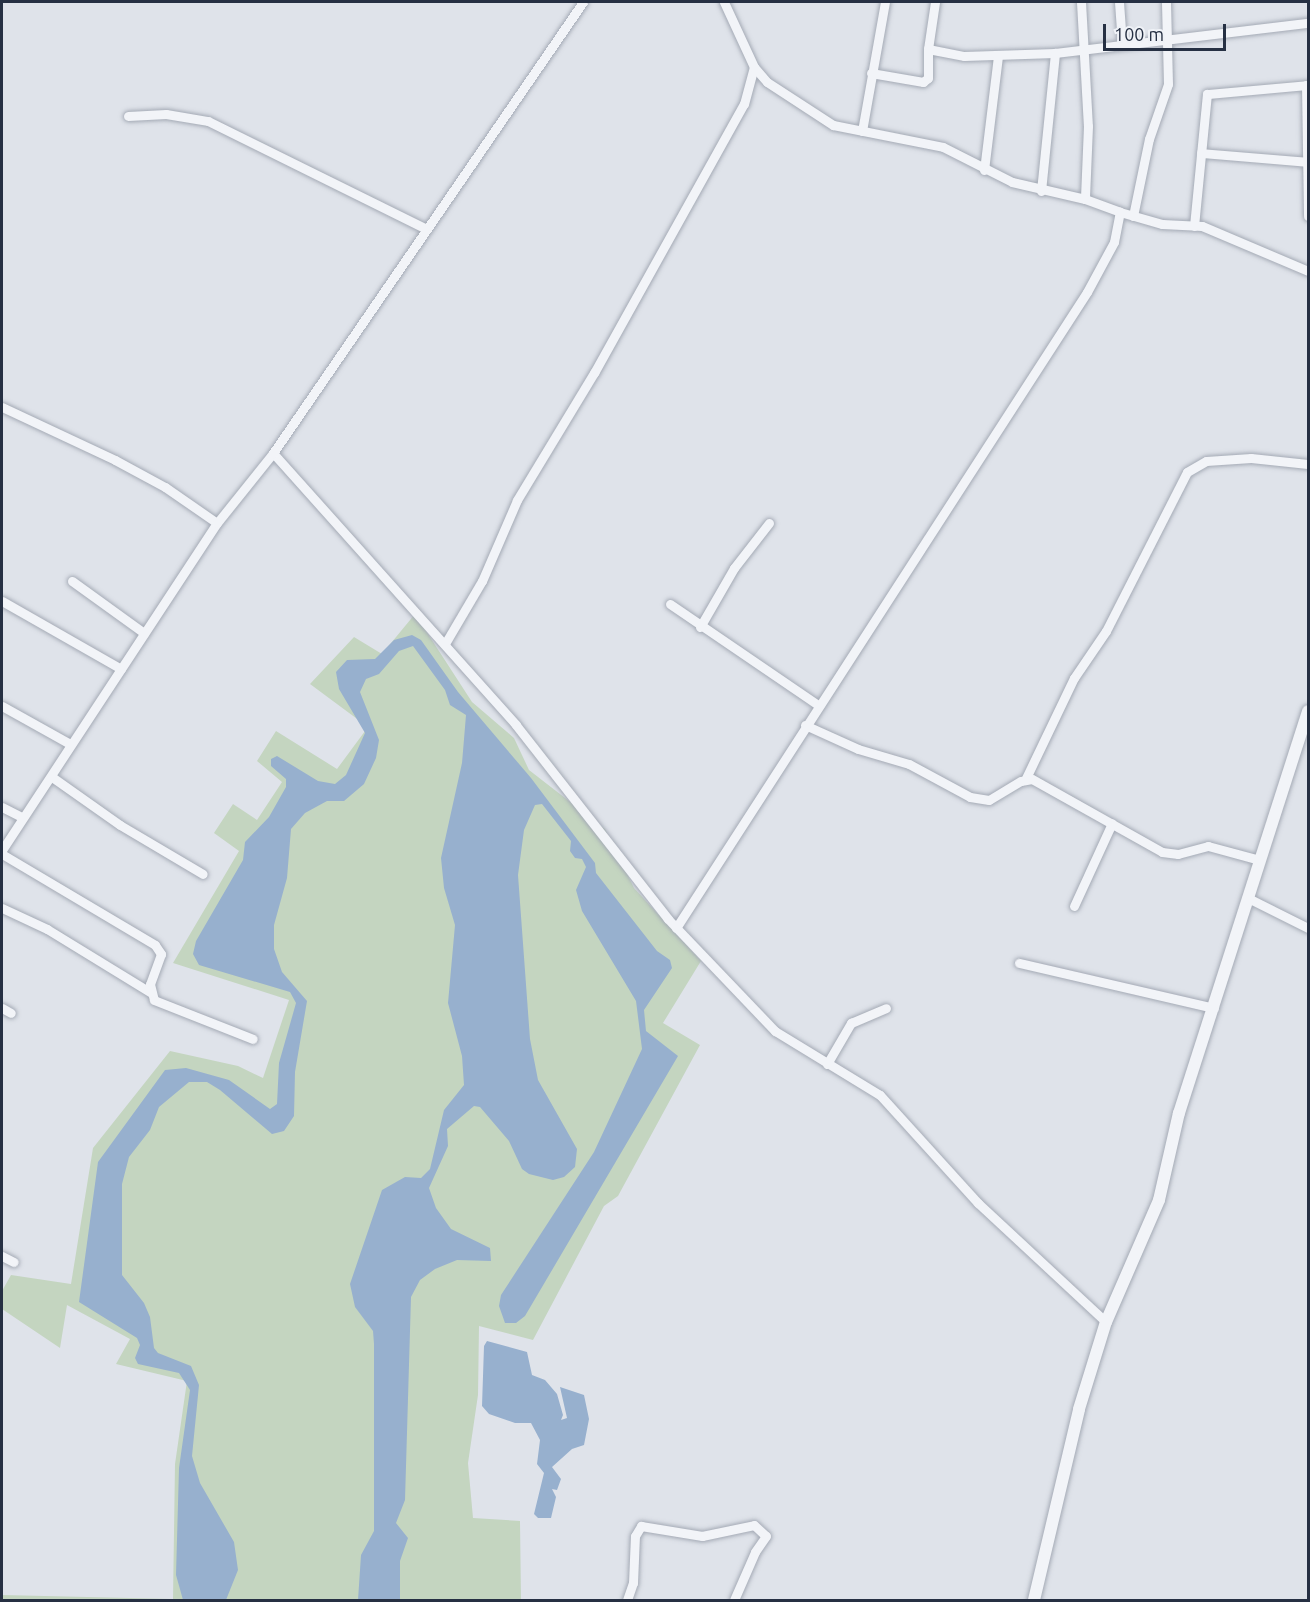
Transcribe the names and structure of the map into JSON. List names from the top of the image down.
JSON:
{
  "scale_bar": "100 m"
}
